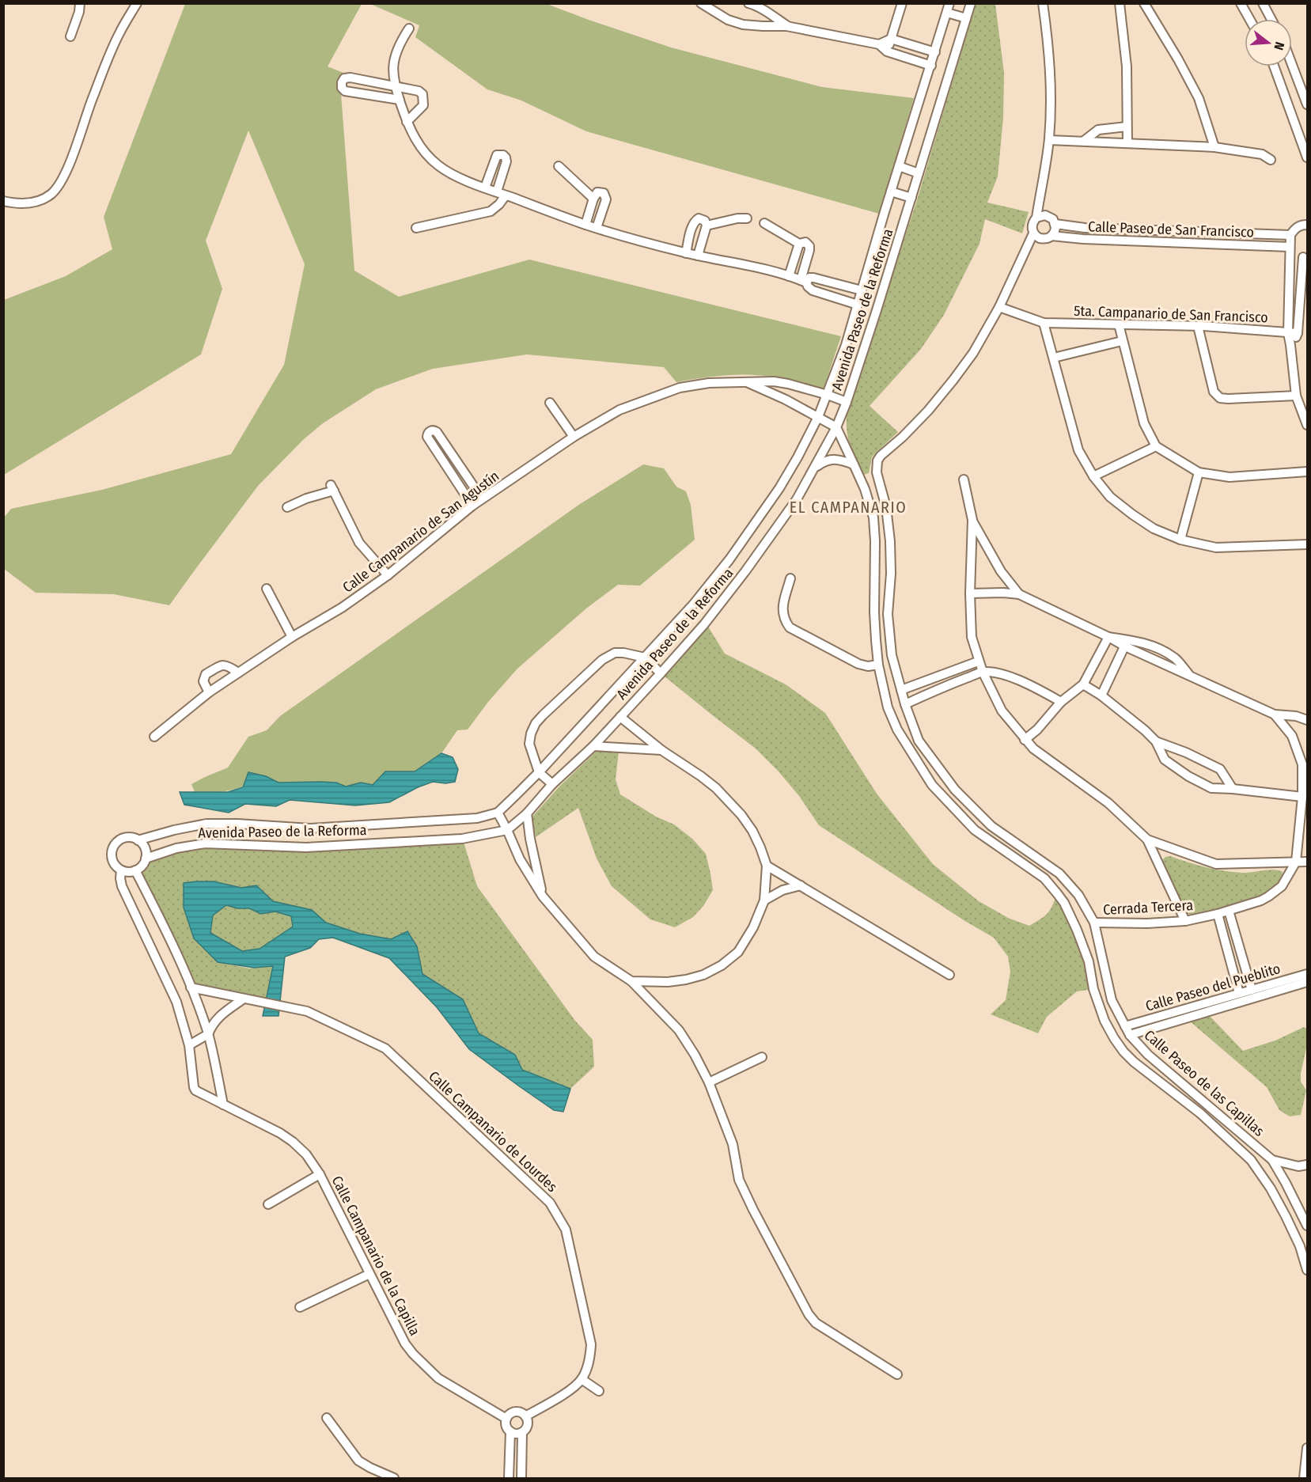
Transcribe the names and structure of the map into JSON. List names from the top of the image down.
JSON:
{
  "streets": {
    "street": [
      "Calle Paseo de San Francisco",
      "Avenida Paseo de la Reforma",
      "5ta. Campanario de San Francisco",
      "Calle Campanario de San Agustín",
      "Cerrada Tercera",
      "Calle Paseo del Pueblito",
      "Calle Paseo de las Capillas",
      "Calle Campanario de Lourdes",
      "Calle Campanario de la Capilla"
    ]
  },
  "crossings": [
    ["Avenida Paseo de la Reforma", "Calle Campanario de San Agustín"],
    ["Avenida Paseo de la Reforma", "Calle Campanario de la Capilla"],
    ["5ta. Campanario de San Francisco", "Calle Paseo de las Capillas"],
    ["Cerrada Tercera", "Calle Paseo de las Capillas"],
    ["Calle Paseo del Pueblito", "Calle Paseo de las Capillas"]
  ],
  "districts": ["EL CAMPANARIO"],
  "north": "right"
}
